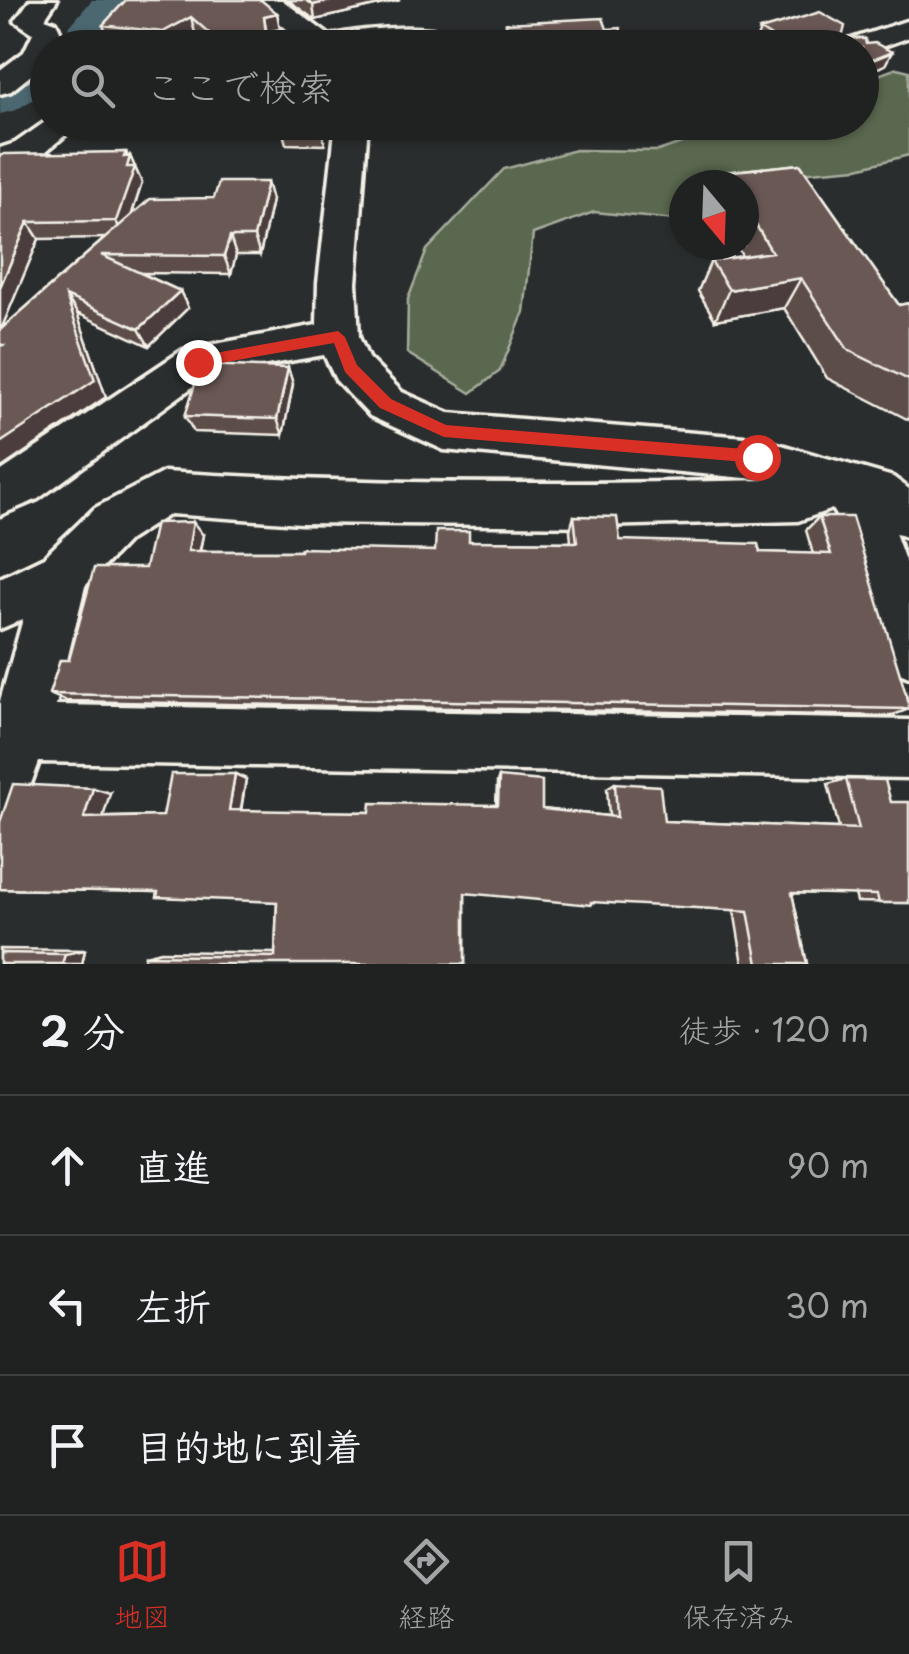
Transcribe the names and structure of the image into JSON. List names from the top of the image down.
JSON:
{
  "north": "bottom",
  "page": {
    "search": "ここで検索",
    "heading": ["2 分", "徒歩 · 120 m"],
    "list": [
      ["直進", "90 m"],
      ["左折", "30 m"],
      "目的地に到着"
    ],
    "nav": ["地図", "経路", "保存済み"]
  }
}
